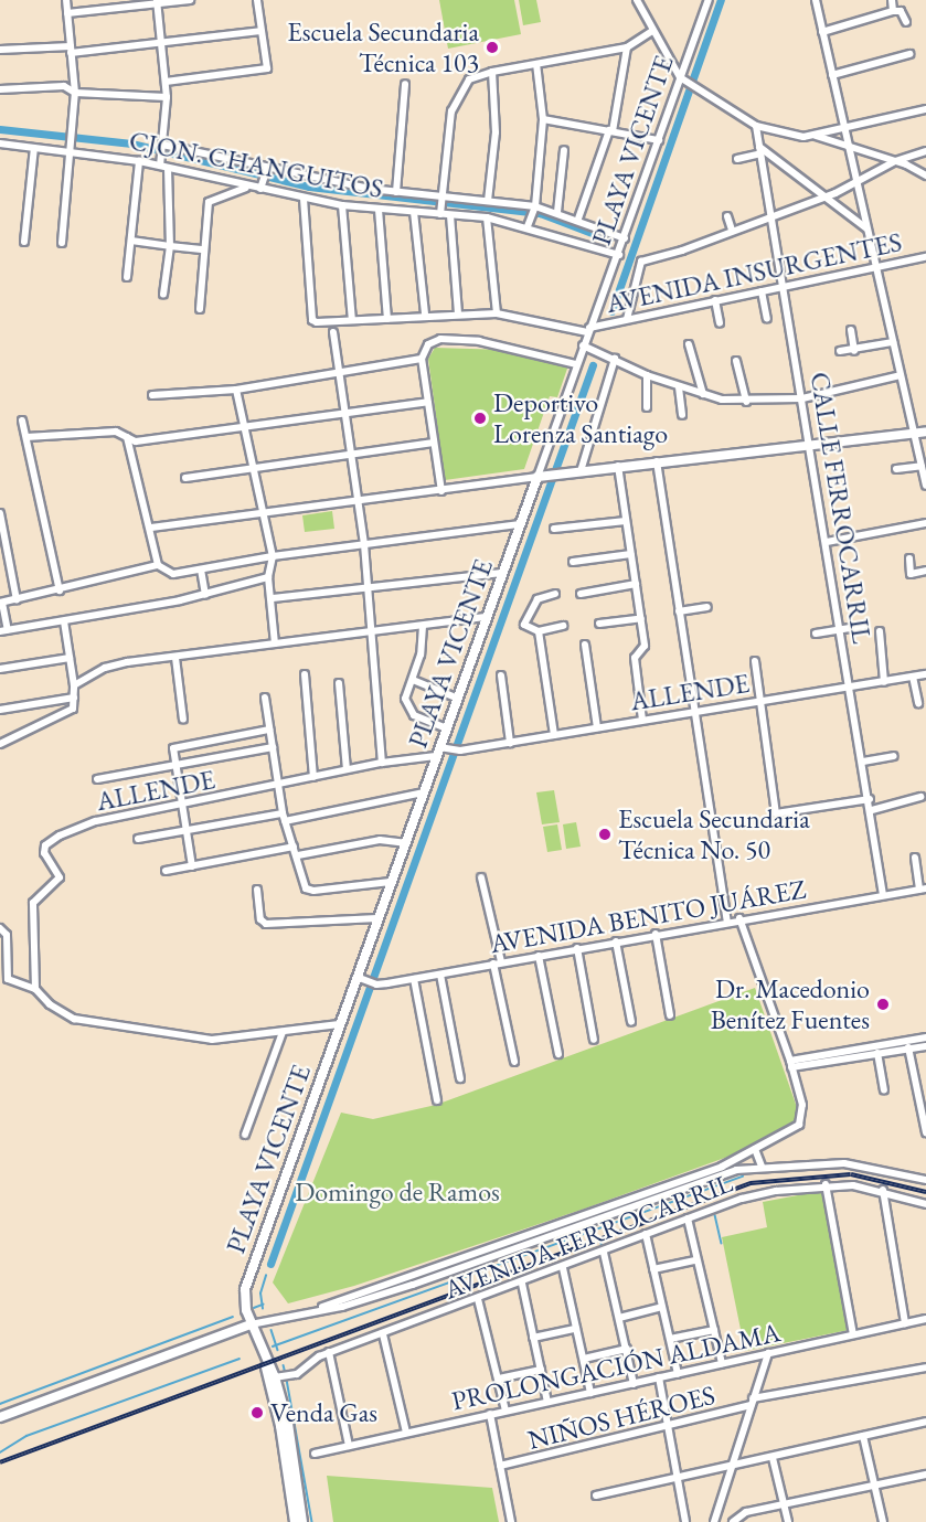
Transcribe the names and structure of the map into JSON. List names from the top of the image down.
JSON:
{
  "streets": {
    "main road": ["PLAYA VICENTE"],
    "street": [
      "CJON. CHANGUITOS",
      "AVENIDA INSURGENTES",
      "CALLE FERROCARRIL",
      "ALLENDE",
      "AVENIDA BENITO JUÁREZ",
      "AVENIDA FERROCARRIL",
      "PROLONGACIÓN ALDAMA",
      "NIÑOS HÉROES"
    ]
  },
  "crossings": [
    ["PLAYA VICENTE", "CJON. CHANGUITOS"],
    ["PLAYA VICENTE", "AVENIDA INSURGENTES"],
    ["PLAYA VICENTE", "ALLENDE"],
    ["PLAYA VICENTE", "AVENIDA BENITO JUÁREZ"],
    ["AVENIDA INSURGENTES", "CALLE FERROCARRIL"],
    ["CALLE FERROCARRIL", "ALLENDE"],
    ["CALLE FERROCARRIL", "AVENIDA BENITO JUÁREZ"]
  ],
  "parks": ["Domingo de Ramos"],
  "places": [
    "Escuela Secundaria Técnica 103",
    "Deportivo Lorenza Santiago",
    "Escuela Secundaria Técnica No. 50",
    "Dr. Macedonio Benítez Fuentes",
    "Venda Gas"
  ]
}
